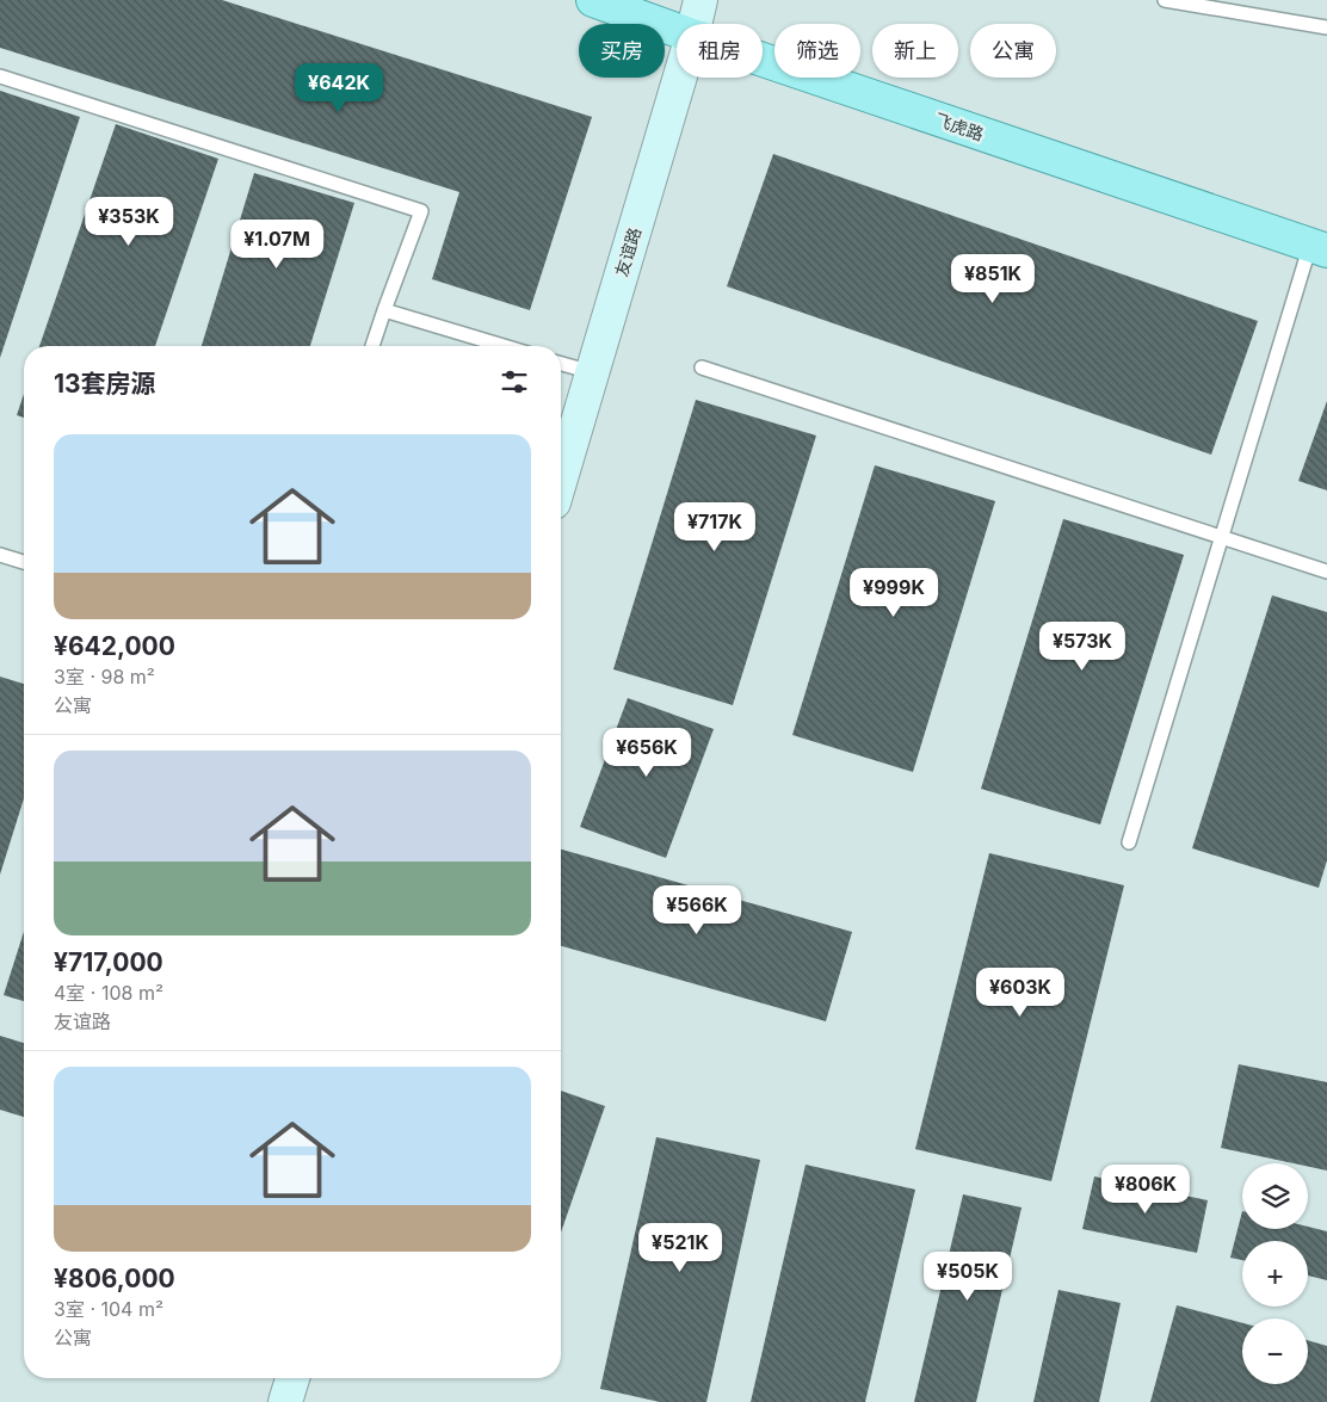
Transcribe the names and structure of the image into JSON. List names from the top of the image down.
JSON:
{
  "streets": {
    "main road": ["飞虎路"],
    "street": ["友谊路"]
  },
  "page": {
    "chip": [
      "买房",
      "租房",
      "筛选",
      "新上",
      "公寓"
    ],
    "price": [
      "¥642K",
      "¥353K",
      "¥1.07M",
      "¥851K",
      "¥717K",
      "¥999K",
      "¥573K",
      "¥656K",
      "¥566K",
      "¥603K",
      "¥806K",
      "¥521K",
      "¥505K"
    ],
    "heading": "13套房源",
    "list": [
      {
        "name": "¥642,000",
        "note": "3室 · 98 m² · 公寓"
      },
      {
        "name": "¥717,000",
        "note": "4室 · 108 m² · 友谊路"
      },
      {
        "name": "¥806,000",
        "note": "3室 · 104 m² · 公寓"
      }
    ],
    "map_buttons": ["+", "−"]
  }
}
